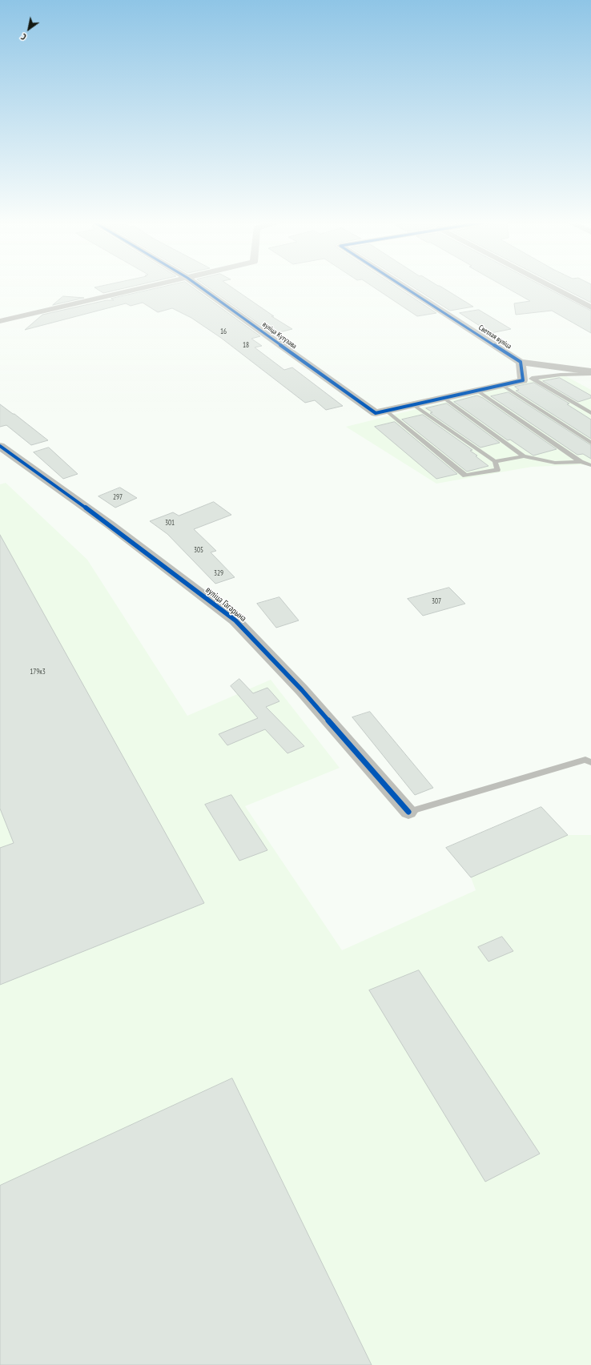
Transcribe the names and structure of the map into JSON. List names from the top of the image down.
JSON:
{
  "streets": {
    "street": ["вуліца Кутузава", "Светлая вуліца", "вуліца Гагарына"]
  },
  "house_numbers": [
    "16",
    "18",
    "297",
    "301",
    "305",
    "329",
    "307",
    "179к3"
  ],
  "north": "bottom left"
}
